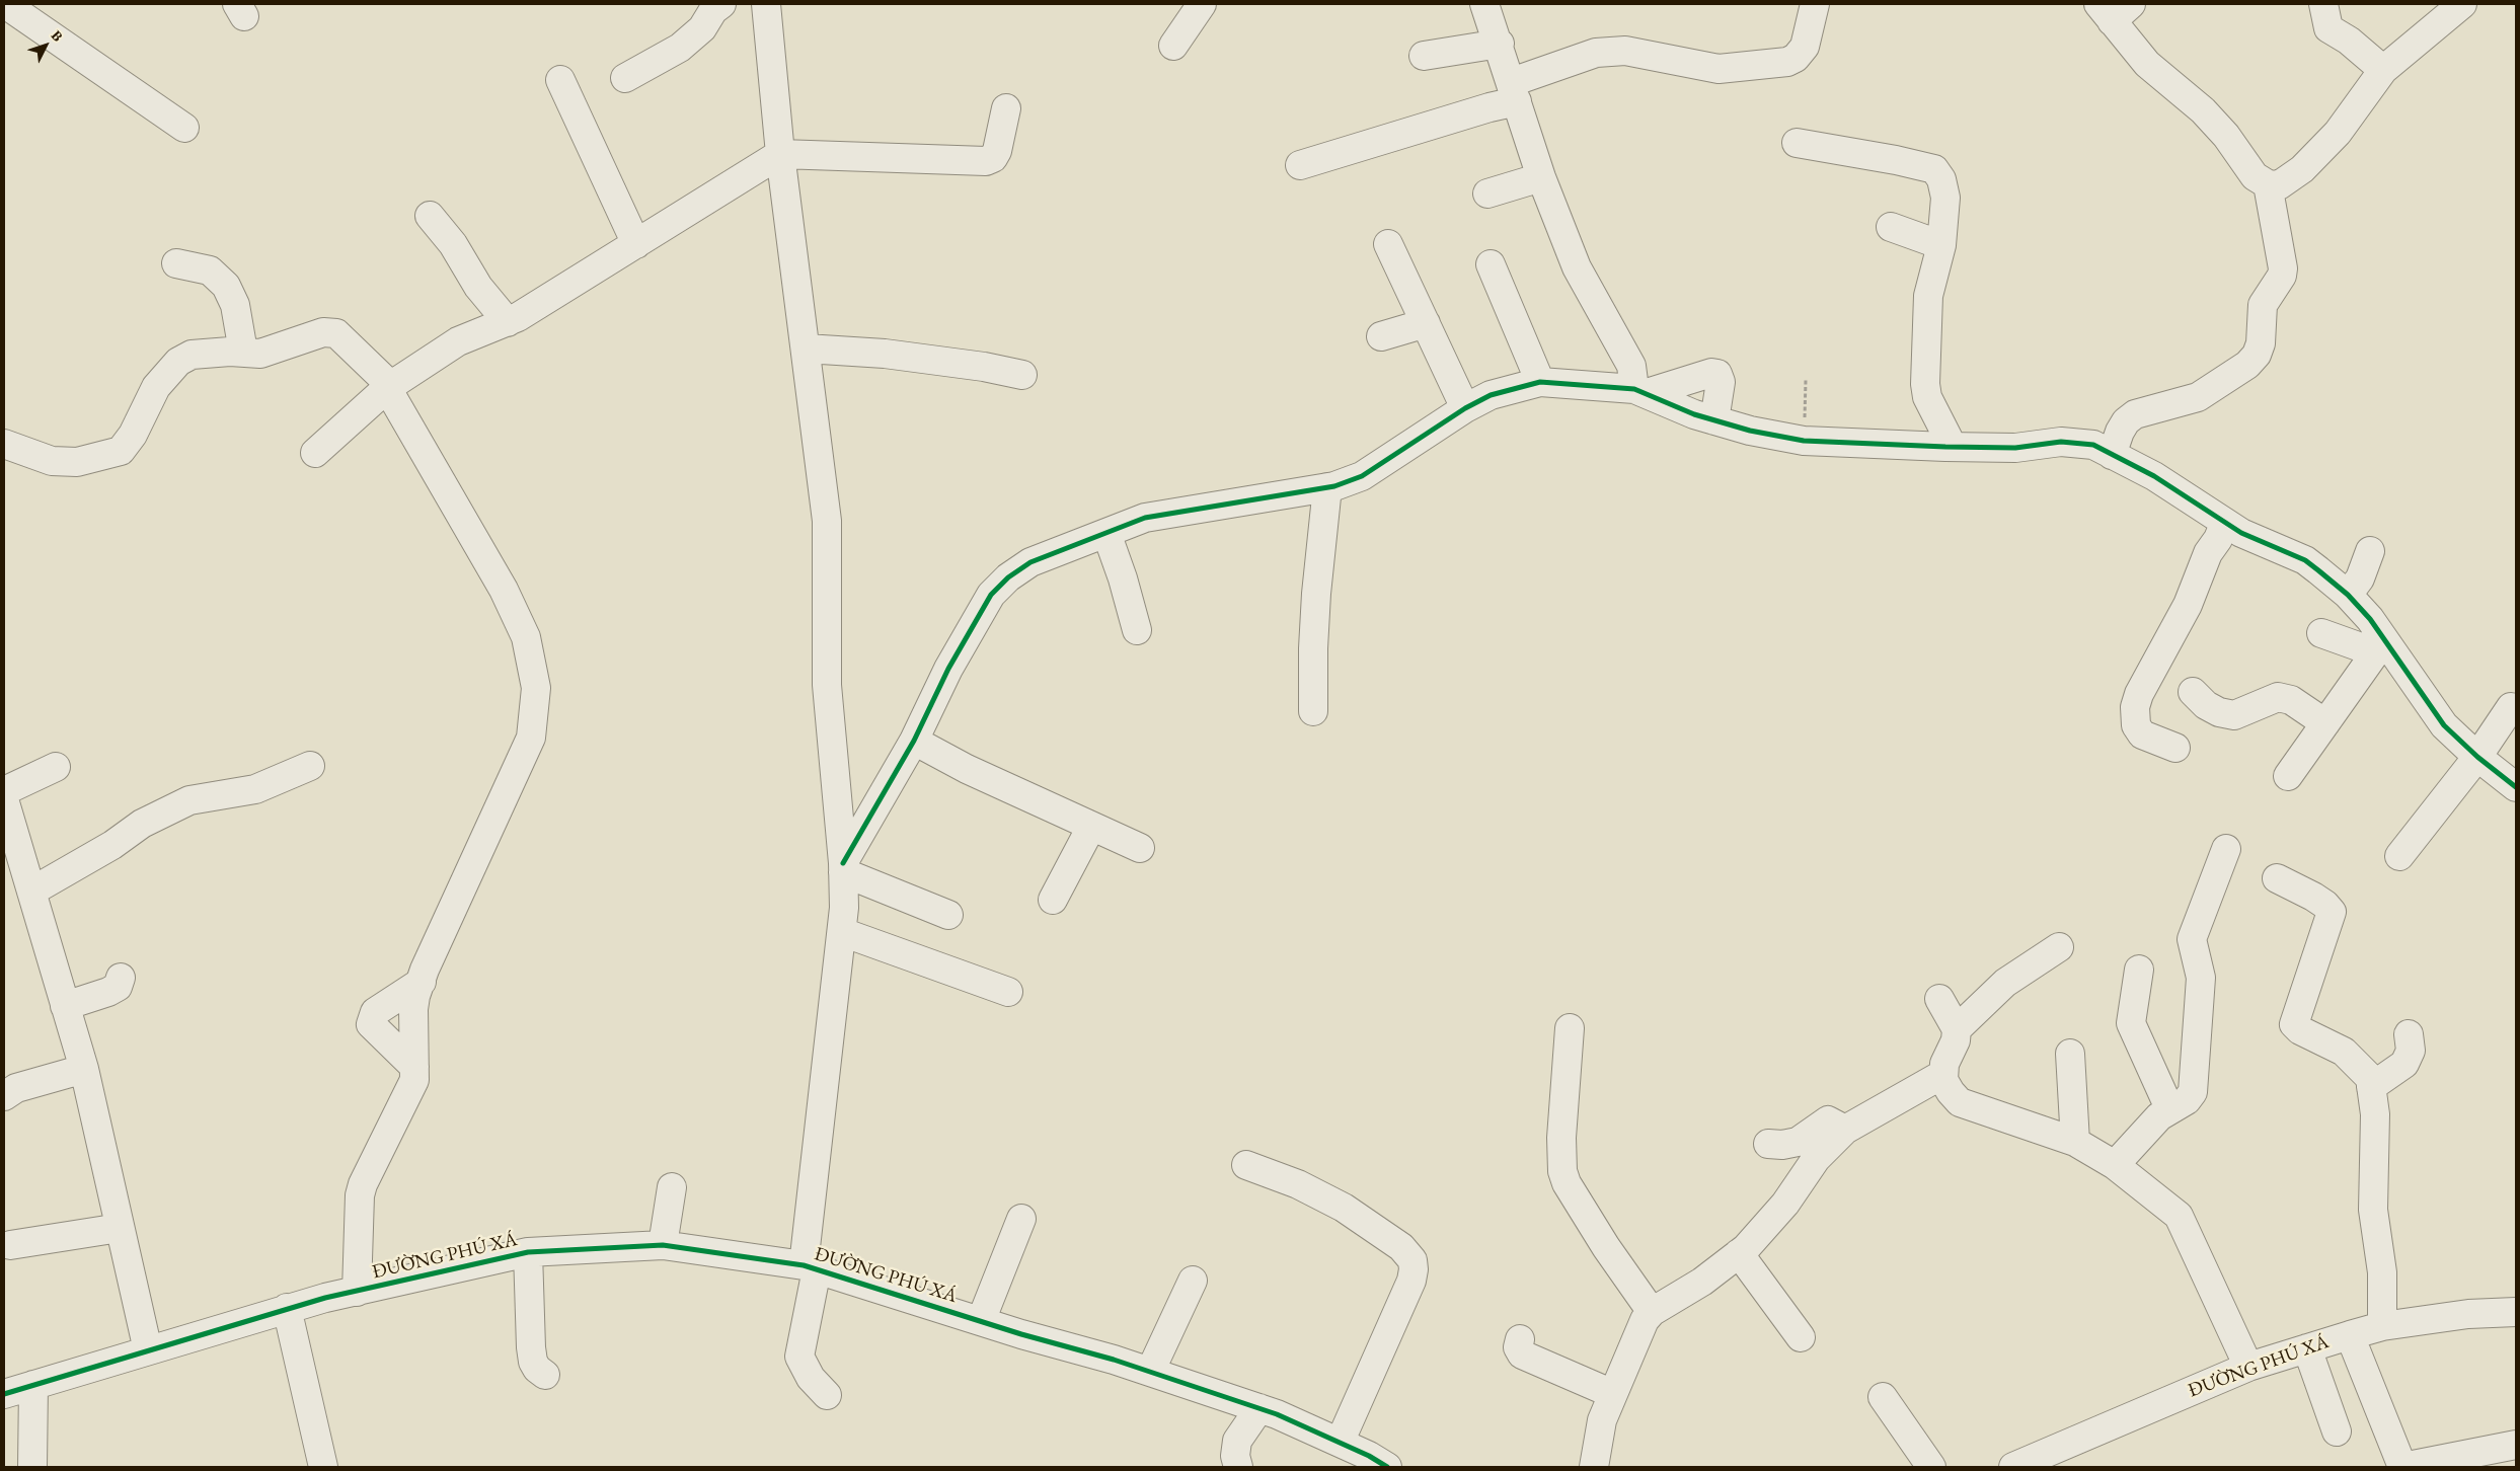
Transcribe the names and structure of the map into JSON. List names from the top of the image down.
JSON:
{
  "streets": {
    "street": ["ĐƯỜNG PHÚ XÁ"]
  },
  "north": "top right"
}
